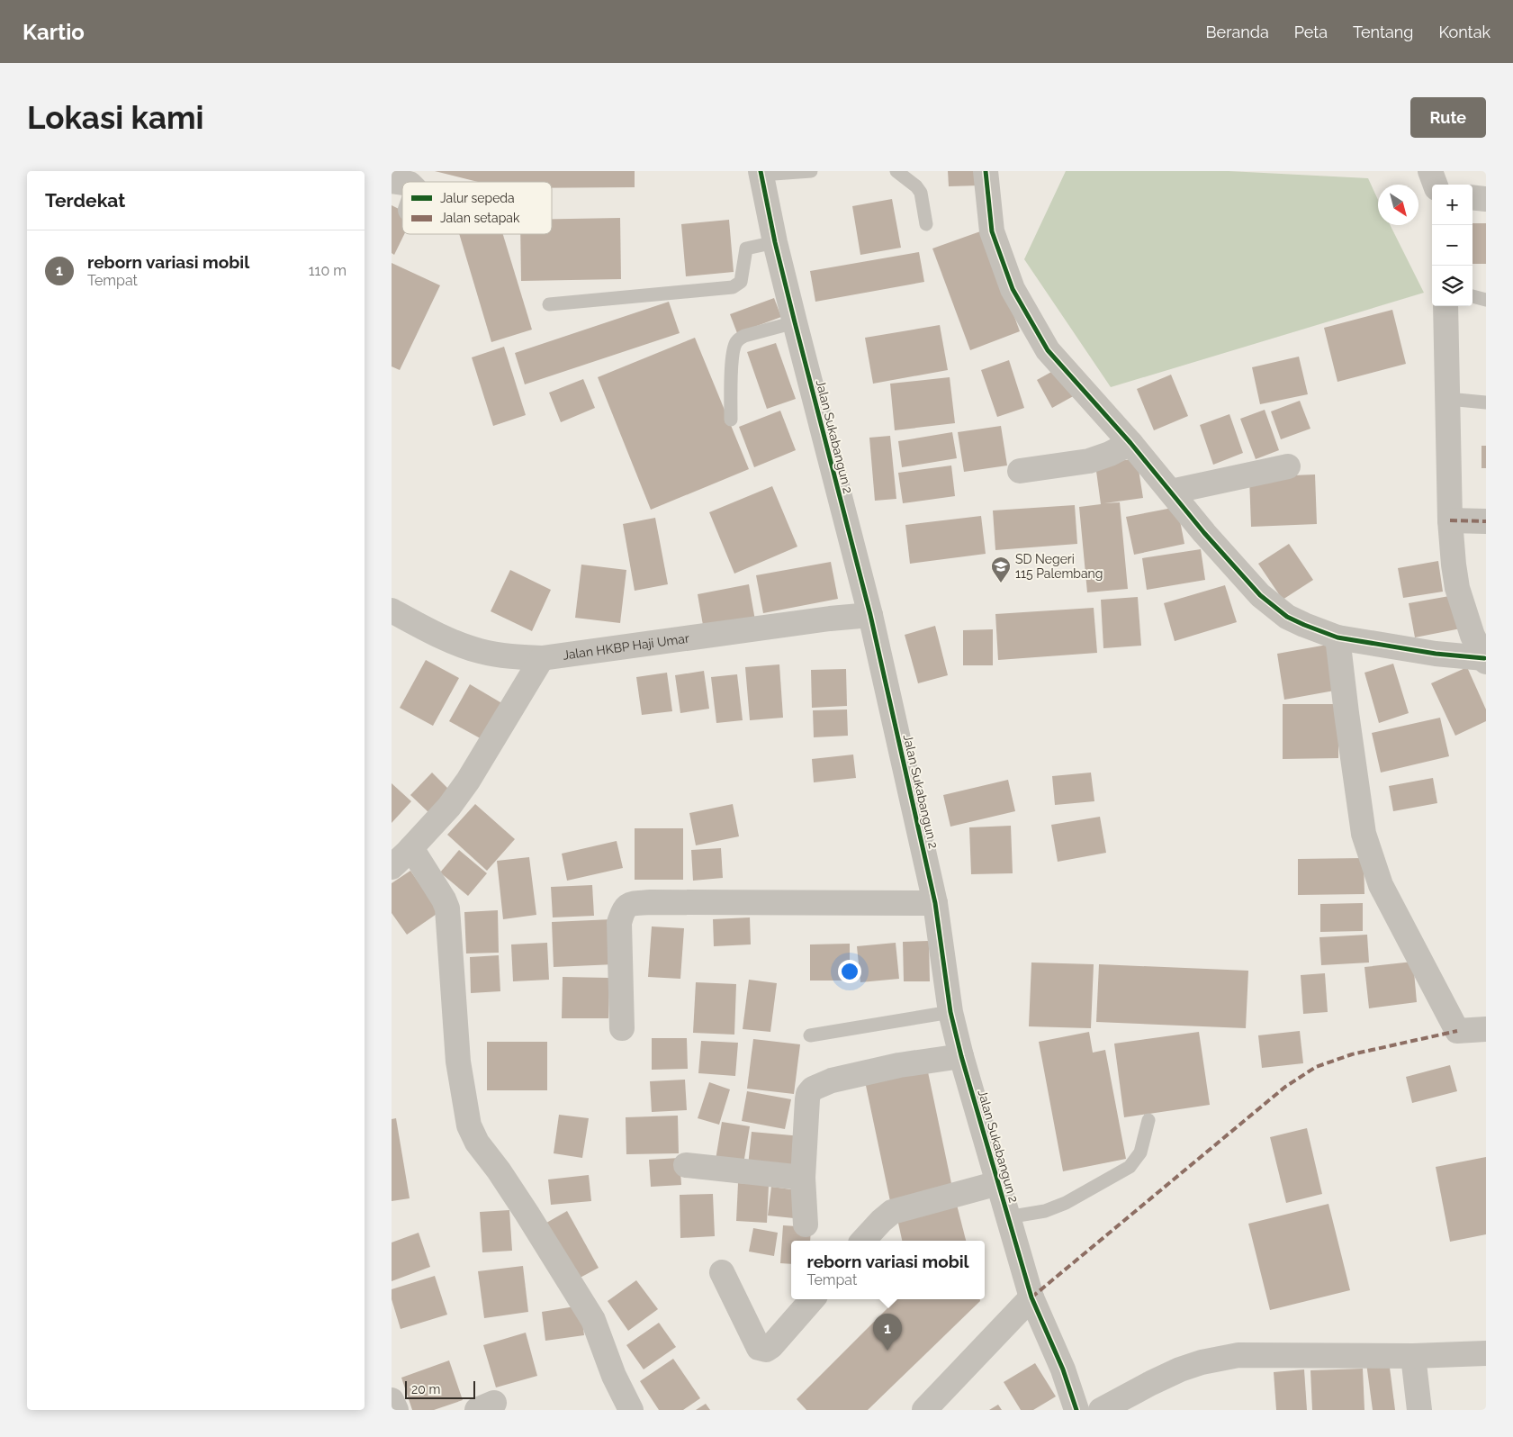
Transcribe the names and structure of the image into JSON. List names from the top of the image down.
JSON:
{
  "streets": {
    "street": ["Jalan Sukabangun 2", "Jalan HKBP Haji Umar"]
  },
  "crossings": [
    ["Jalan Sukabangun 2", "Jalan HKBP Haji Umar"]
  ],
  "places": {
    "school or university": ["SD Negeri 115 Palembang"]
  },
  "legend": ["Jalur sepeda", "Jalan setapak"],
  "scale_bar": "20 m",
  "north": "bottom right",
  "page": {
    "header": "Kartio",
    "nav": [
      "Beranda",
      "Peta",
      "Tentang",
      "Kontak"
    ],
    "buttons": "Rute",
    "title": "Lokasi kami",
    "heading": "Terdekat",
    "map_buttons": ["+", "−"],
    "list": [
      {
        "mark": "1",
        "name": "reborn variasi mobil",
        "note": "Tempat",
        "value": "110 m"
      }
    ],
    "popup": ["reborn variasi mobil", "Tempat"],
    "pins": "1",
    "scale": "20 m"
  }
}
